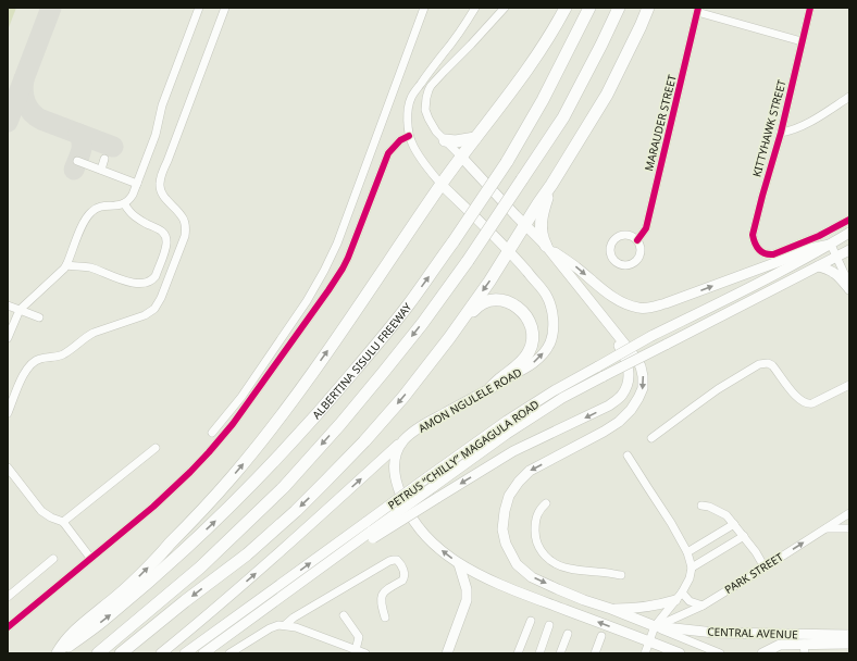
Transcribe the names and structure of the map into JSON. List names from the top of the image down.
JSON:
{
  "streets": {
    "highway": ["ALBERTINA SISULU FREEWAY"],
    "main road": ["AMON NGULELE ROAD", "PETRUS “CHILLY” MAGAGULA ROAD", "CENTRAL AVENUE"],
    "street": ["MARAUDER STREET", "KITTYHAWK STREET", "PARK STREET"]
  },
  "crossings": [
    ["PARK STREET", "CENTRAL AVENUE"]
  ]
}
